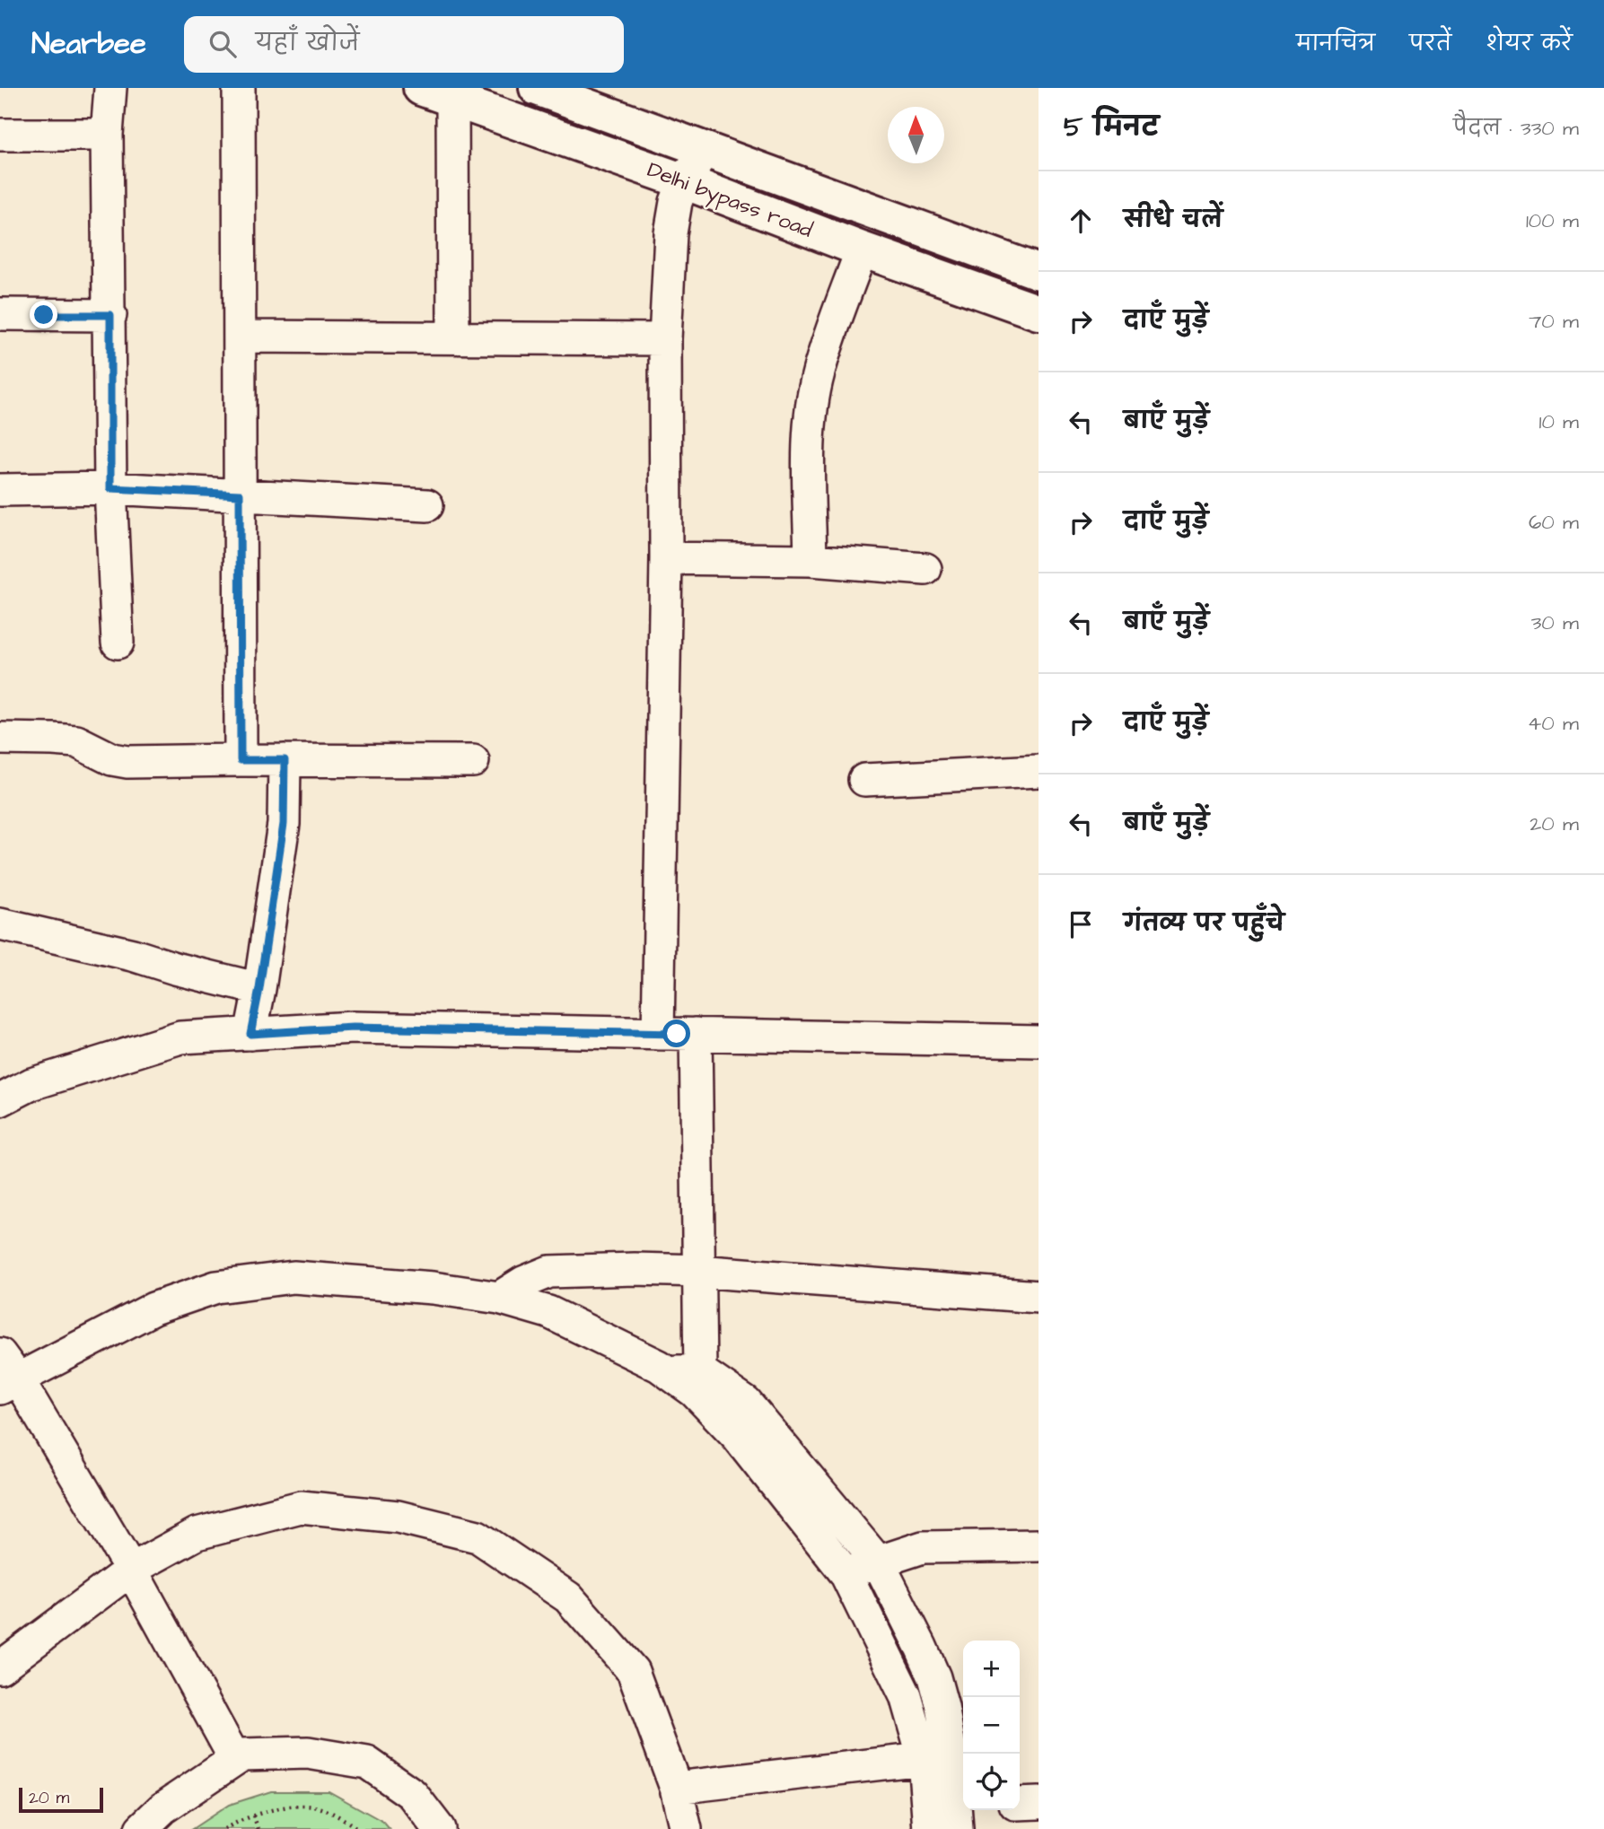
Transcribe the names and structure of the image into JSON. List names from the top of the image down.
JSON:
{
  "streets": {
    "main road": ["Delhi bypass road"]
  },
  "scale_bar": "20 m",
  "north": "top",
  "page": {
    "header": "Nearbee",
    "search": "यहाँ खोजें",
    "nav": ["मानचित्र", "परतें", "शेयर करें"],
    "heading": ["5 मिनट", "पैदल · 330 m"],
    "list": [
      ["सीधे चलें", "100 m"],
      ["दाएँ मुड़ें", "70 m"],
      ["बाएँ मुड़ें", "10 m"],
      ["दाएँ मुड़ें", "60 m"],
      ["बाएँ मुड़ें", "30 m"],
      ["दाएँ मुड़ें", "40 m"],
      ["बाएँ मुड़ें", "20 m"],
      "गंतव्य पर पहुँचे"
    ],
    "map_buttons": ["+", "−"],
    "scale": "20 m"
  }
}
